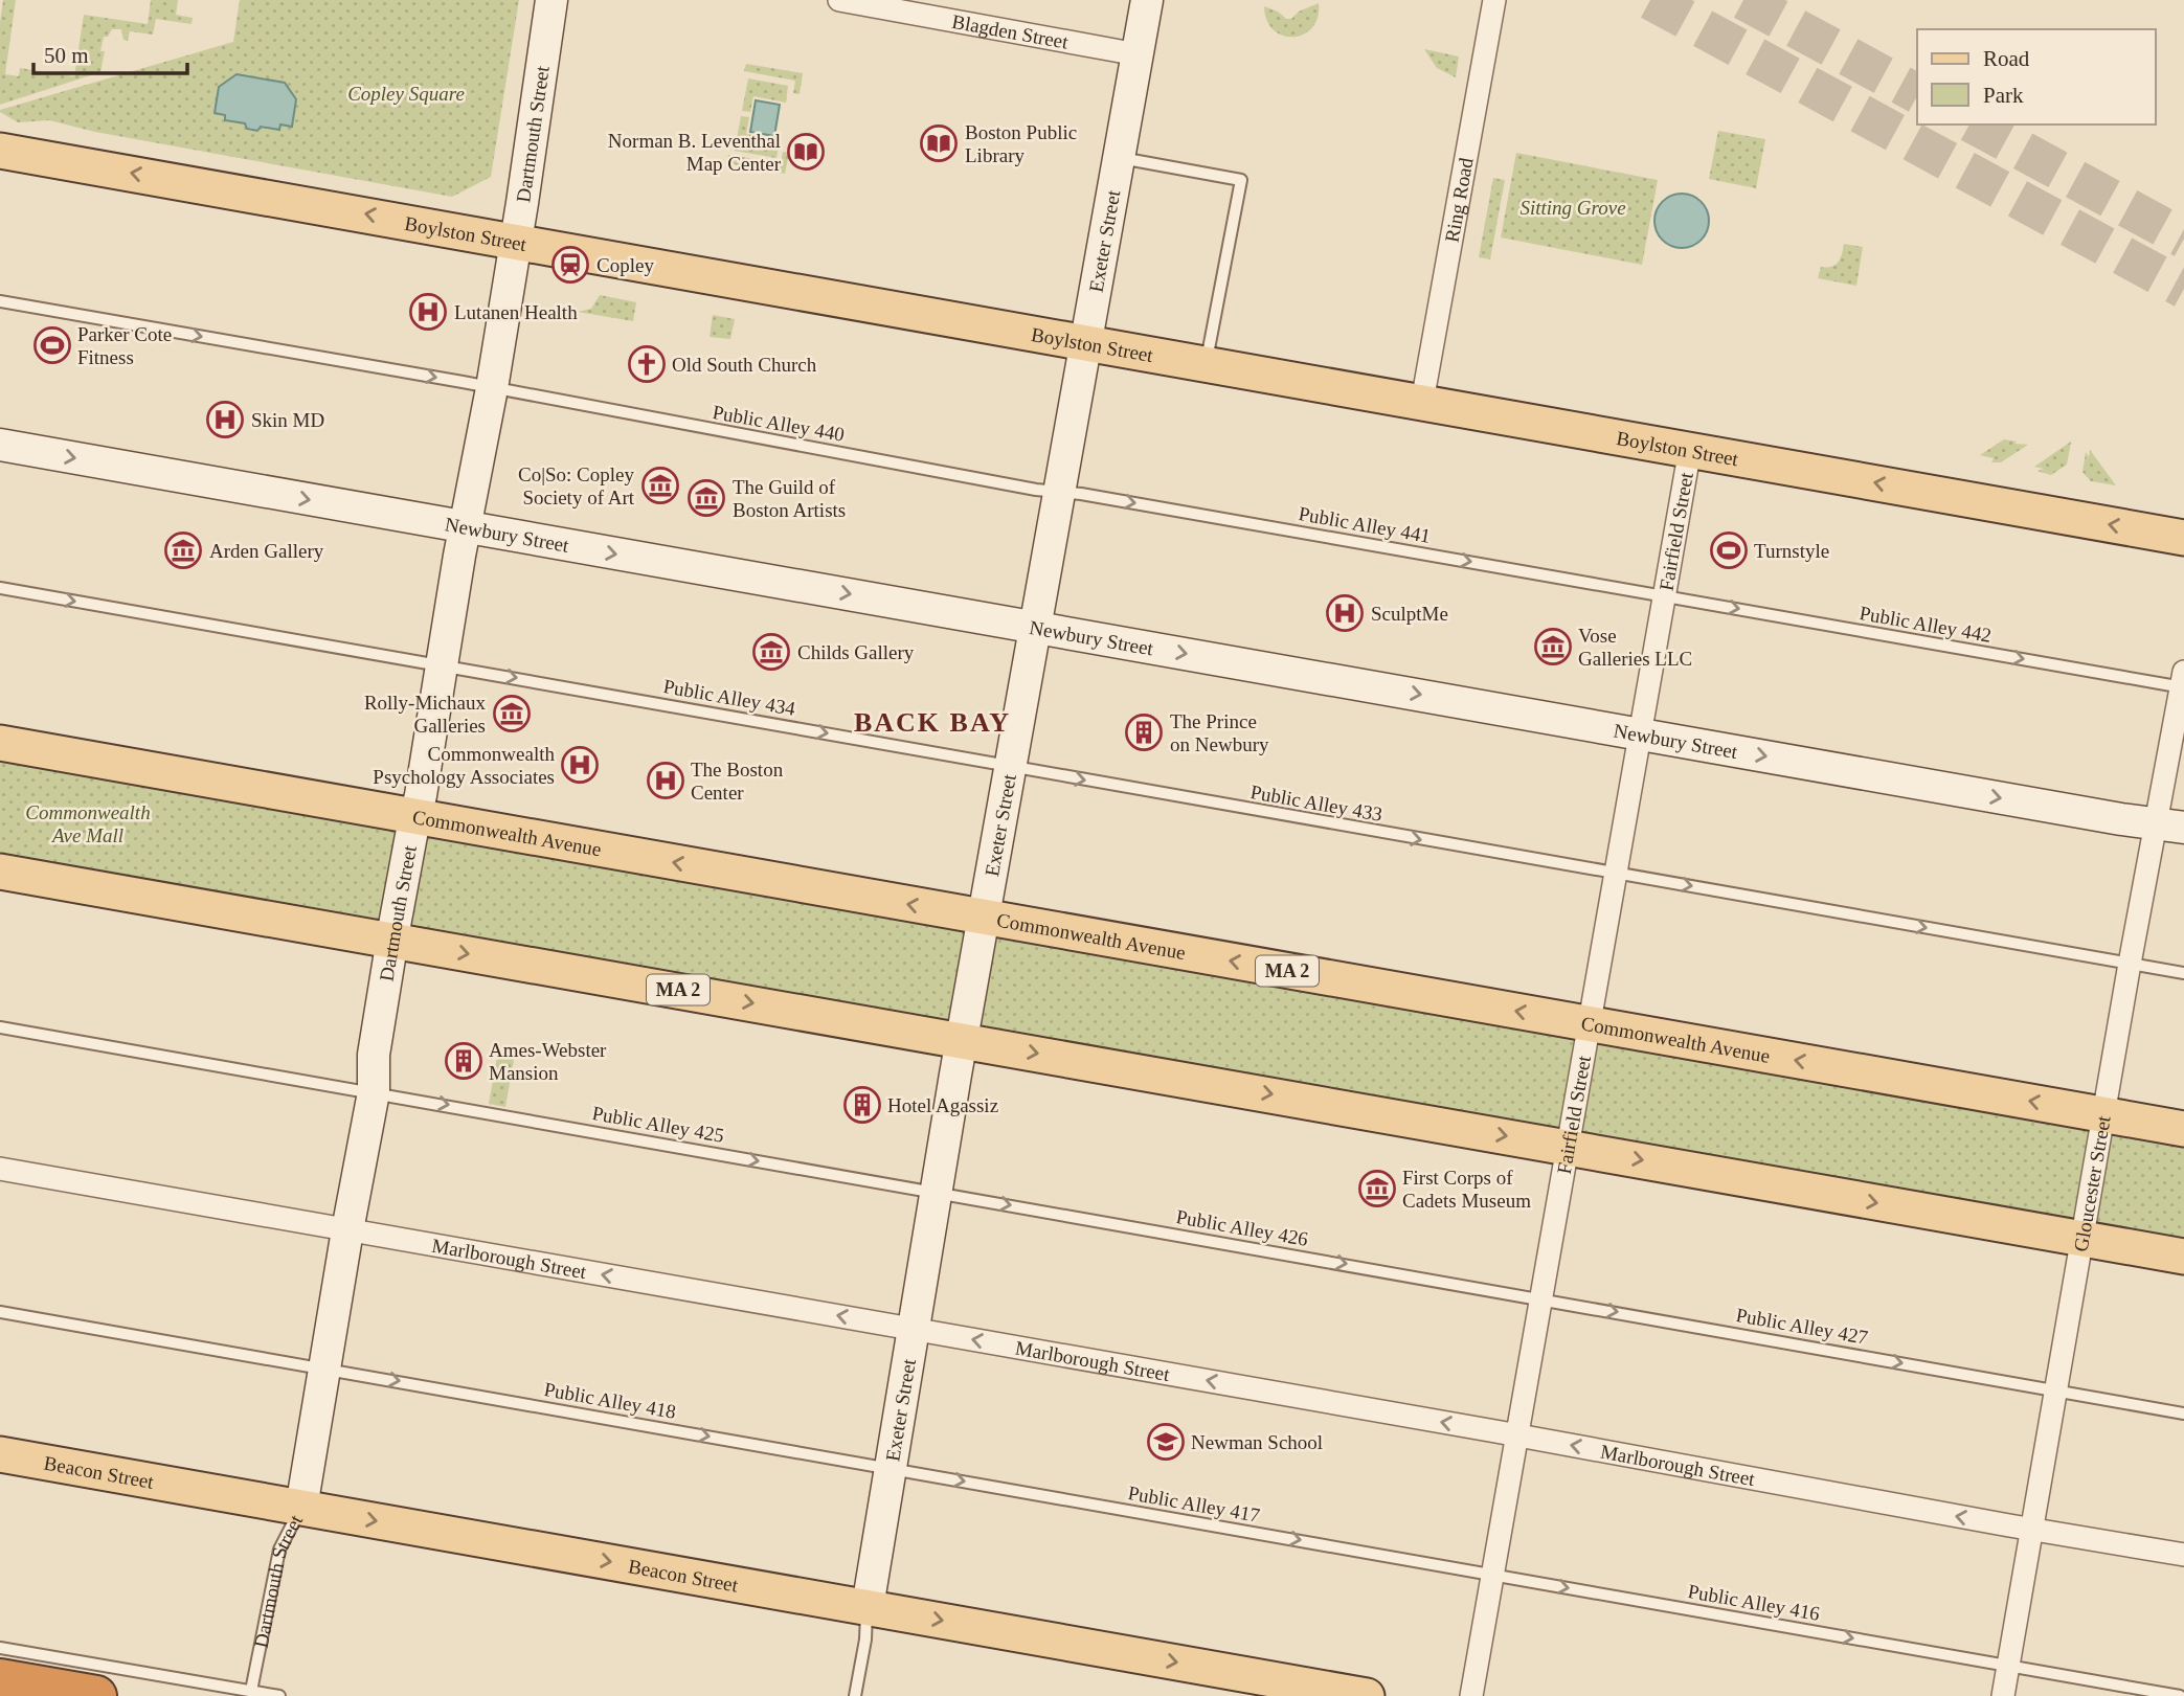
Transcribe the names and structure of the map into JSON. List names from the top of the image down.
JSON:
{
  "streets": {
    "main road": [
      "Dartmouth Street",
      "Boylston Street",
      "Exeter Street",
      "Newbury Street",
      "Commonwealth Avenue",
      "MA 2",
      "Beacon Street"
    ],
    "street": [
      "Blagden Street",
      "Ring Road",
      "Fairfield Street",
      "Gloucester Street",
      "Marlborough Street"
    ],
    "lane": [
      "Public Alley 440",
      "Public Alley 441",
      "Public Alley 442",
      "Public Alley 434",
      "Public Alley 433",
      "Public Alley 425",
      "Public Alley 426",
      "Public Alley 427",
      "Public Alley 418",
      "Public Alley 417",
      "Public Alley 416"
    ]
  },
  "crossings": [
    ["Blagden Street", "Exeter Street"],
    ["Dartmouth Street", "Boylston Street"],
    ["Dartmouth Street", "Public Alley 440"],
    ["Dartmouth Street", "Newbury Street"],
    ["Dartmouth Street", "Public Alley 434"],
    ["Dartmouth Street", "Commonwealth Avenue"],
    ["Dartmouth Street", "MA 2"],
    ["Dartmouth Street", "Public Alley 425"],
    ["Dartmouth Street", "Marlborough Street"],
    ["Dartmouth Street", "Public Alley 418"],
    ["Dartmouth Street", "Beacon Street"],
    ["Ring Road", "Boylston Street"],
    ["Boylston Street", "Exeter Street"],
    ["Boylston Street", "Fairfield Street"],
    ["Exeter Street", "Public Alley 440"],
    ["Exeter Street", "Public Alley 441"],
    ["Exeter Street", "Newbury Street"],
    ["Exeter Street", "Public Alley 434"],
    ["Exeter Street", "Public Alley 433"],
    ["Exeter Street", "Commonwealth Avenue"],
    ["Exeter Street", "MA 2"],
    ["Exeter Street", "Public Alley 425"],
    ["Exeter Street", "Public Alley 426"],
    ["Exeter Street", "Marlborough Street"],
    ["Exeter Street", "Public Alley 418"],
    ["Exeter Street", "Beacon Street"],
    ["Exeter Street", "Public Alley 417"],
    ["Public Alley 440", "Public Alley 441"],
    ["Public Alley 441", "Fairfield Street"],
    ["Public Alley 441", "Public Alley 442"],
    ["Fairfield Street", "Newbury Street"],
    ["Fairfield Street", "Public Alley 442"],
    ["Fairfield Street", "Public Alley 433"],
    ["Fairfield Street", "Commonwealth Avenue"],
    ["Fairfield Street", "MA 2"],
    ["Fairfield Street", "Public Alley 426"],
    ["Fairfield Street", "Marlborough Street"],
    ["Fairfield Street", "Public Alley 427"],
    ["Fairfield Street", "Public Alley 417"],
    ["Fairfield Street", "Public Alley 416"],
    ["Newbury Street", "Gloucester Street"],
    ["Public Alley 442", "Gloucester Street"],
    ["Public Alley 434", "Public Alley 433"],
    ["Public Alley 433", "Gloucester Street"],
    ["Commonwealth Avenue", "Gloucester Street"],
    ["MA 2", "Gloucester Street"],
    ["Public Alley 425", "Public Alley 426"],
    ["Gloucester Street", "Marlborough Street"],
    ["Gloucester Street", "Public Alley 427"],
    ["Gloucester Street", "Public Alley 416"],
    ["Public Alley 426", "Public Alley 427"],
    ["Public Alley 418", "Public Alley 417"],
    ["Public Alley 417", "Public Alley 416"]
  ],
  "one_way": [
    "Boylston Street",
    "Public Alley 440",
    "Public Alley 441",
    "Newbury Street",
    "Public Alley 442",
    "Public Alley 434",
    "Public Alley 433",
    "Public Alley 425",
    "Public Alley 426",
    "Marlborough Street",
    "Public Alley 427",
    "Public Alley 418",
    "Beacon Street",
    "Public Alley 417",
    "Public Alley 416"
  ],
  "districts": ["BACK BAY"],
  "parks": ["Copley Square", "Sitting Grove", "Commonwealth Ave Mall"],
  "places": {
    "library": ["Boston Public Library", "Norman B. Leventhal Map Center"],
    "station": ["Copley"],
    "hospital": [
      "Lutanen Health",
      "Skin MD",
      "SculptMe",
      "Commonwealth Psychology Associates",
      "The Boston Center"
    ],
    "sports": ["Parker Cote Fitness", "Turnstyle"],
    "church": ["Old South Church"],
    "museum": [
      "Co|So: Copley Society of Art",
      "The Guild of Boston Artists",
      "Arden Gallery",
      "Vose Galleries LLC",
      "Childs Gallery",
      "Rolly-Michaux Galleries",
      "First Corps of Cadets Museum"
    ],
    "building": ["The Prince on Newbury", "Ames-Webster Mansion", "Hotel Agassiz"],
    "school or university": ["Newman School"]
  },
  "legend": ["Road", "Park"],
  "scale_bar": "50 m"
}
